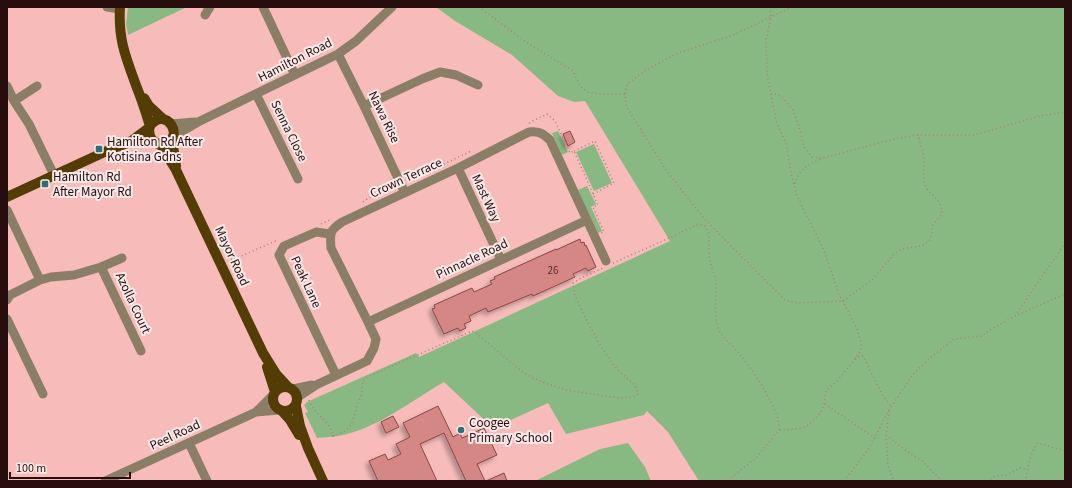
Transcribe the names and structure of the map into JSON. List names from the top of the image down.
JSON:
{
  "streets": {
    "main road": ["Mayor Road"],
    "street": [
      "Hamilton Road",
      "Nawa Rise",
      "Senna Close",
      "Crown Terrace",
      "Mast Way",
      "Pinnacle Road",
      "Peak Lane",
      "Azolla Court",
      "Peel Road"
    ]
  },
  "crossings": [
    ["Hamilton Road", "Nawa Rise"],
    ["Hamilton Road", "Senna Close"],
    ["Hamilton Road", "Mayor Road"],
    ["Nawa Rise", "Crown Terrace"],
    ["Crown Terrace", "Mast Way"],
    ["Crown Terrace", "Pinnacle Road"],
    ["Crown Terrace", "Peak Lane"],
    ["Mast Way", "Pinnacle Road"],
    ["Mayor Road", "Peel Road"]
  ],
  "places": {
    "transit": ["Hamilton Rd After Kotisina Gdns", "Hamilton Rd After Mayor Rd"],
    "other": ["Coogee Primary School"]
  },
  "house_numbers": ["26"],
  "scale_bar": "100 m"
}
